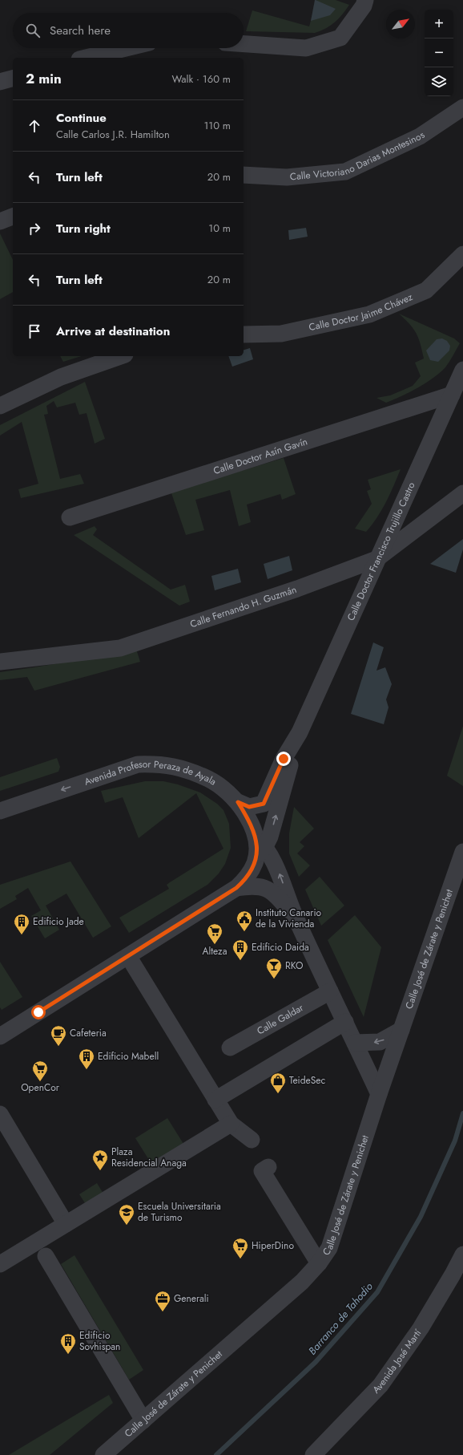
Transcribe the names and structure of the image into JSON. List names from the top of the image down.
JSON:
{
  "streets": {
    "street": [
      "Calle Victoriano Darias Montesinos",
      "Calle Doctor Jaime Chávez",
      "Calle Doctor Asín Gavín",
      "Calle Doctor Francisco Trujillo Castro",
      "Calle Fernando H. Guzmán",
      "Avenida Profesor Peraza de Ayala",
      "Calle José de Zárate y Penichet",
      "Calle Galdar",
      "Avenida José Martí"
    ]
  },
  "crossings": [
    ["Calle Doctor Asín Gavín", "Calle Doctor Francisco Trujillo Castro"],
    ["Calle Doctor Francisco Trujillo Castro", "Calle Fernando H. Guzmán"],
    ["Calle Doctor Francisco Trujillo Castro", "Avenida Profesor Peraza de Ayala"]
  ],
  "one_way": ["Avenida Profesor Peraza de Ayala"],
  "water": ["Barranco de Tahodio"],
  "places": {
    "public building": ["Instituto Canario de la Vivienda"],
    "building": [
      "Edificio Jade",
      "Edificio Daida",
      "Edificio Mabell",
      "Edificio Sovhispan"
    ],
    "supermarket": ["Alteza", "OpenCor", "HiperDino"],
    "bar": ["RKO"],
    "cafe": ["Cafeteria"],
    "shop": ["TeideSec"],
    "place": ["Plaza Residencial Anaga"],
    "school or university": ["Escuela Universitaria de Turismo"],
    "office": ["Generali"]
  },
  "north": "top right",
  "page": {
    "map_buttons": ["+", "−"],
    "search": "Search here",
    "heading": ["2 min", "Walk · 160 m"],
    "list": [
      ["Continue", "Calle Carlos J.R. Hamilton", "110 m"],
      ["Turn left", "20 m"],
      ["Turn right", "10 m"],
      ["Turn left", "20 m"],
      "Arrive at destination"
    ]
  }
}
